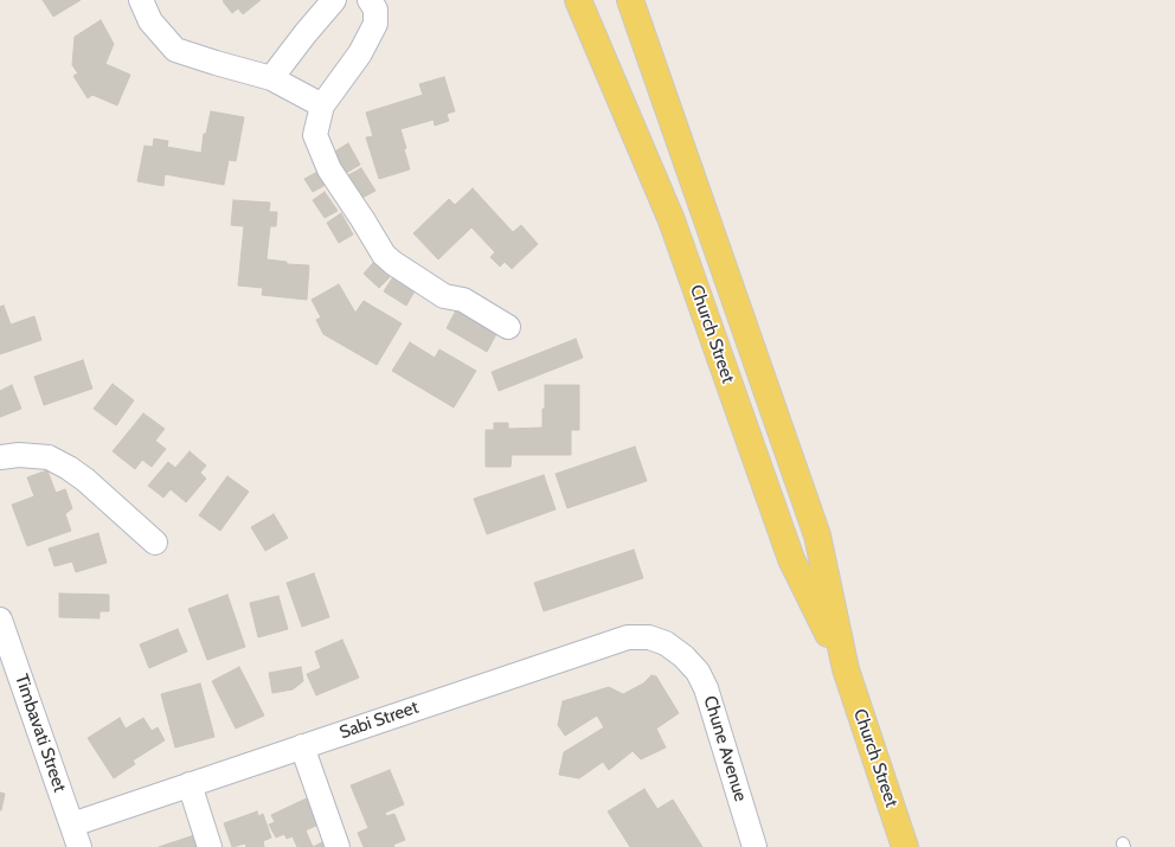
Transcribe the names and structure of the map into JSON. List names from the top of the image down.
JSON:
{
  "streets": {
    "main road": ["Church Street"],
    "street": ["Sabi Street", "Timbavati Street", "Chune Avenue"]
  },
  "crossings": [
    ["Sabi Street", "Timbavati Street"],
    ["Sabi Street", "Chune Avenue"]
  ]
}
